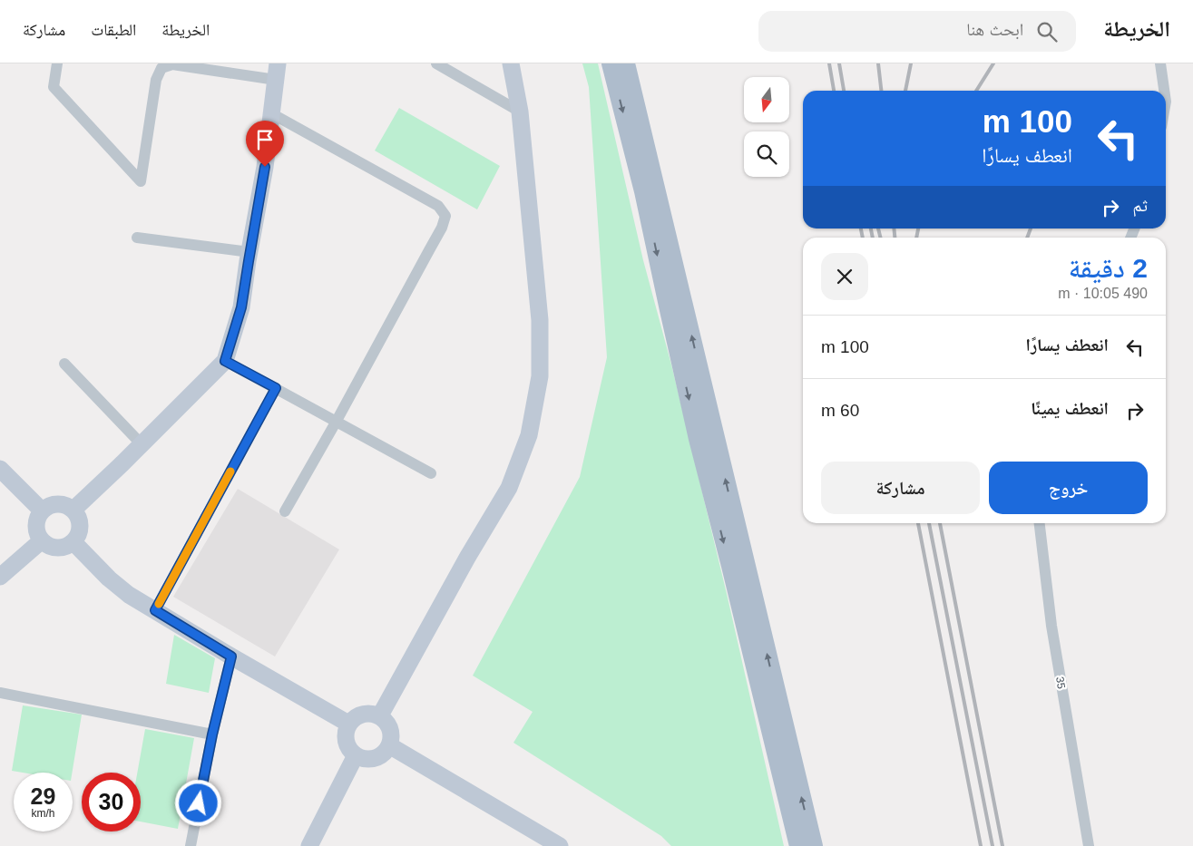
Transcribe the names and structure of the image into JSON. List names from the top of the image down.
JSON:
{
  "streets": {
    "street": ["35"]
  },
  "north": "bottom",
  "page": {
    "header": "الخريطة",
    "search": "ابحث هنا",
    "nav": ["الخريطة", "الطبقات", "مشاركة"],
    "turn": ["100 m", "انعطف يسارًا"],
    "then": "ثم",
    "heading": ["2 دقيقة", "490 m · 10:05"],
    "list": [
      {
        "name": "انعطف يسارًا",
        "value": "100 m"
      },
      {
        "name": "انعطف يمينًا",
        "value": "60 m"
      }
    ],
    "buttons": ["خروج", "مشاركة"],
    "speed": "29 km/h",
    "limit": "30"
  }
}
